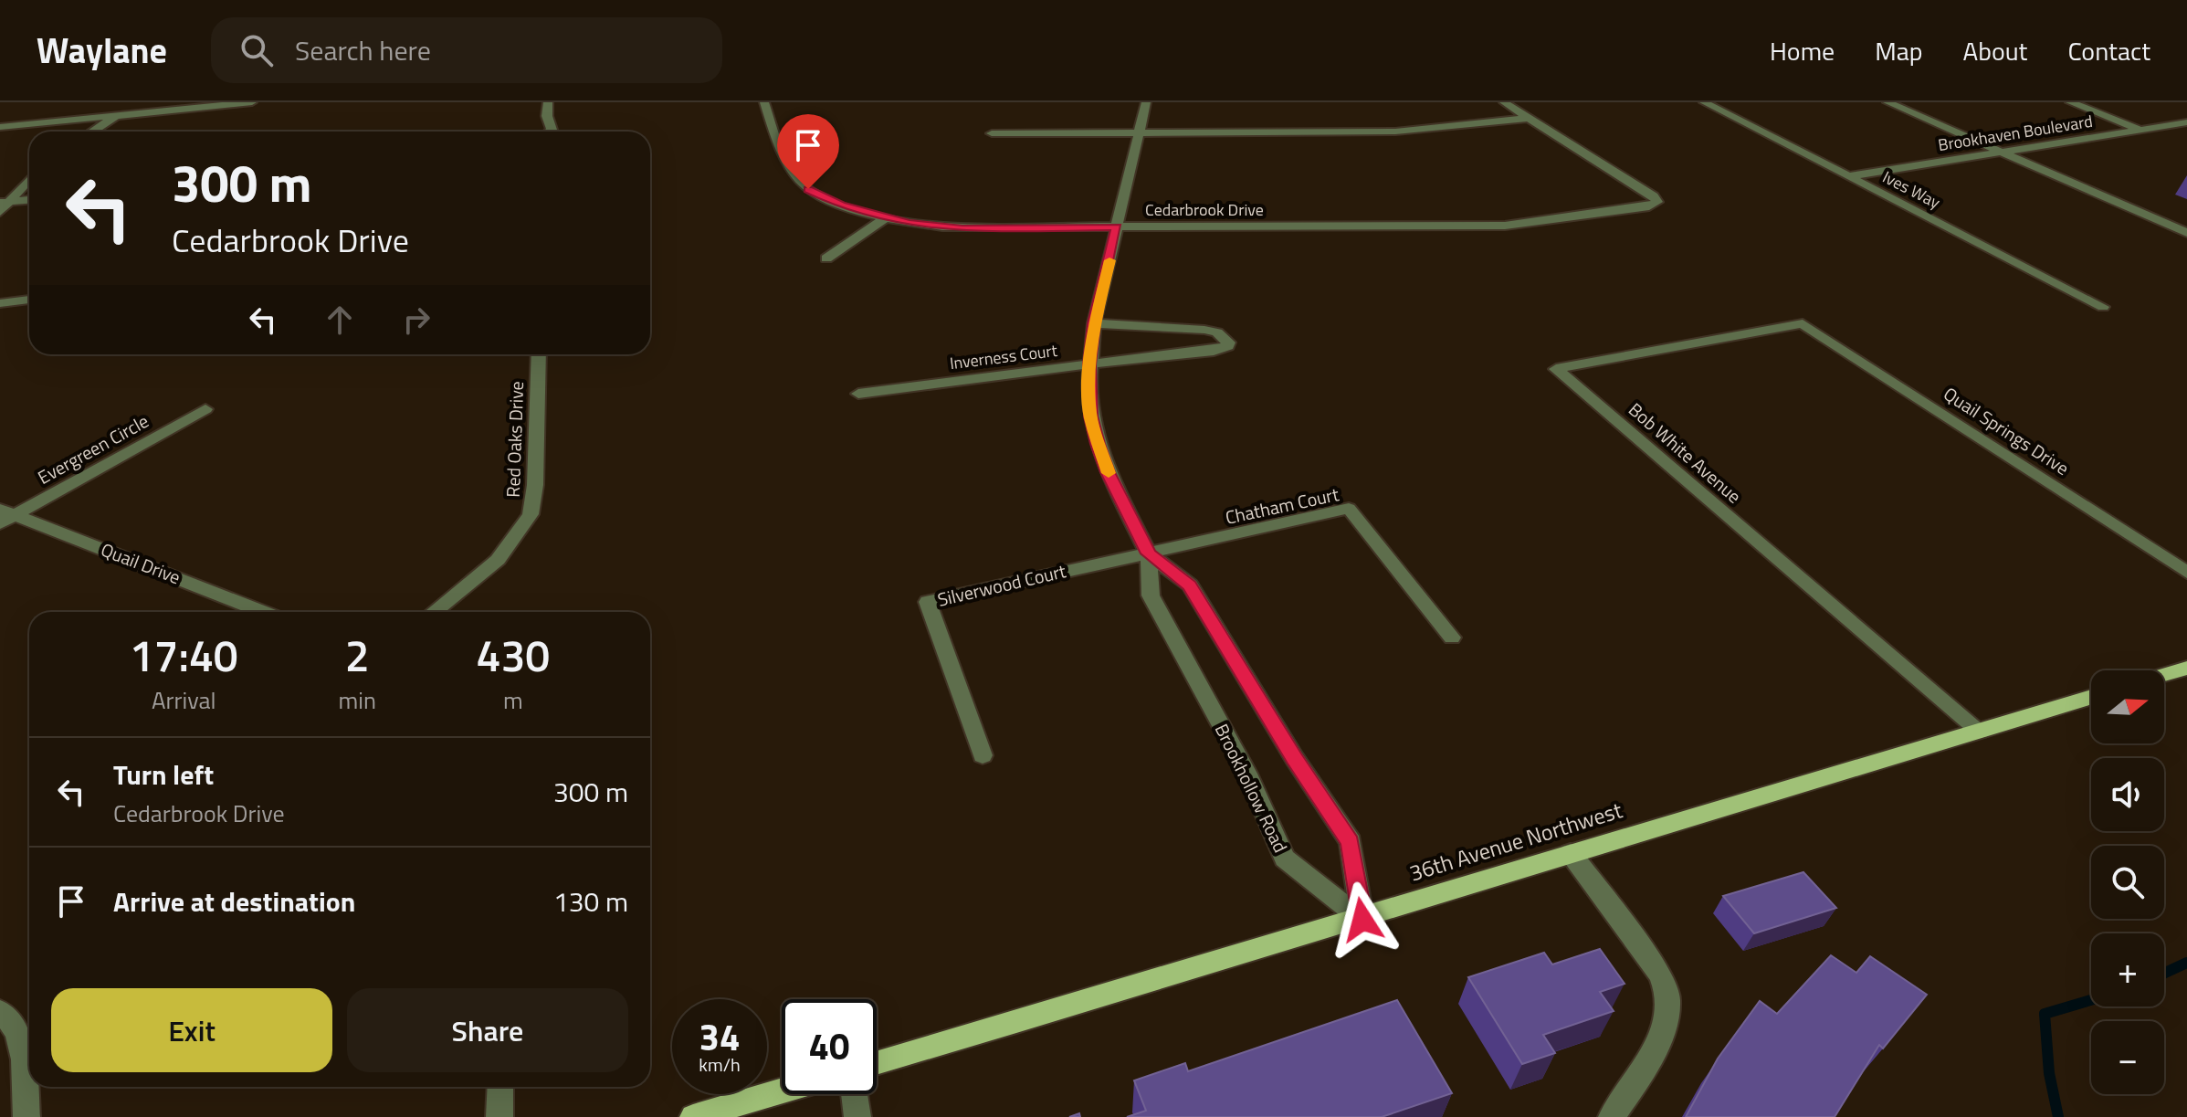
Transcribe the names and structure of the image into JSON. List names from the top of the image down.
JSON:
{
  "streets": {
    "main road": ["36th Avenue Northwest"],
    "street": [
      "Brookhaven Boulevard",
      "Ives Way",
      "Cedarbrook Drive",
      "Inverness Court",
      "Quail Springs Drive",
      "Red Oaks Drive",
      "Evergreen Circle",
      "Bob White Avenue",
      "Chatham Court",
      "Quail Drive",
      "Silverwood Court",
      "Brookhollow Road"
    ]
  },
  "crossings": [
    ["Brookhaven Boulevard", "Ives Way"],
    ["Cedarbrook Drive", "Brookhollow Road"],
    ["Inverness Court", "Brookhollow Road"],
    ["Quail Springs Drive", "Bob White Avenue"],
    ["Evergreen Circle", "Quail Drive"],
    ["Bob White Avenue", "36th Avenue Northwest"],
    ["Chatham Court", "Silverwood Court"],
    ["Chatham Court", "Brookhollow Road"],
    ["Silverwood Court", "Brookhollow Road"],
    ["Brookhollow Road", "36th Avenue Northwest"]
  ],
  "north": "right",
  "page": {
    "header": "Waylane",
    "search": "Search here",
    "nav": [
      "Home",
      "Map",
      "About",
      "Contact"
    ],
    "turn": ["300 m", "Cedarbrook Drive"],
    "eta": [
      "17:40",
      "Arrival",
      "2",
      "min",
      "430",
      "m"
    ],
    "map_buttons": ["+", "−"],
    "list": [
      {
        "name": "Turn left",
        "note": "Cedarbrook Drive",
        "value": "300 m"
      },
      {
        "name": "Arrive at destination",
        "value": "130 m"
      }
    ],
    "buttons": ["Exit", "Share"],
    "speed": "34 km/h",
    "limit": "40"
  }
}
